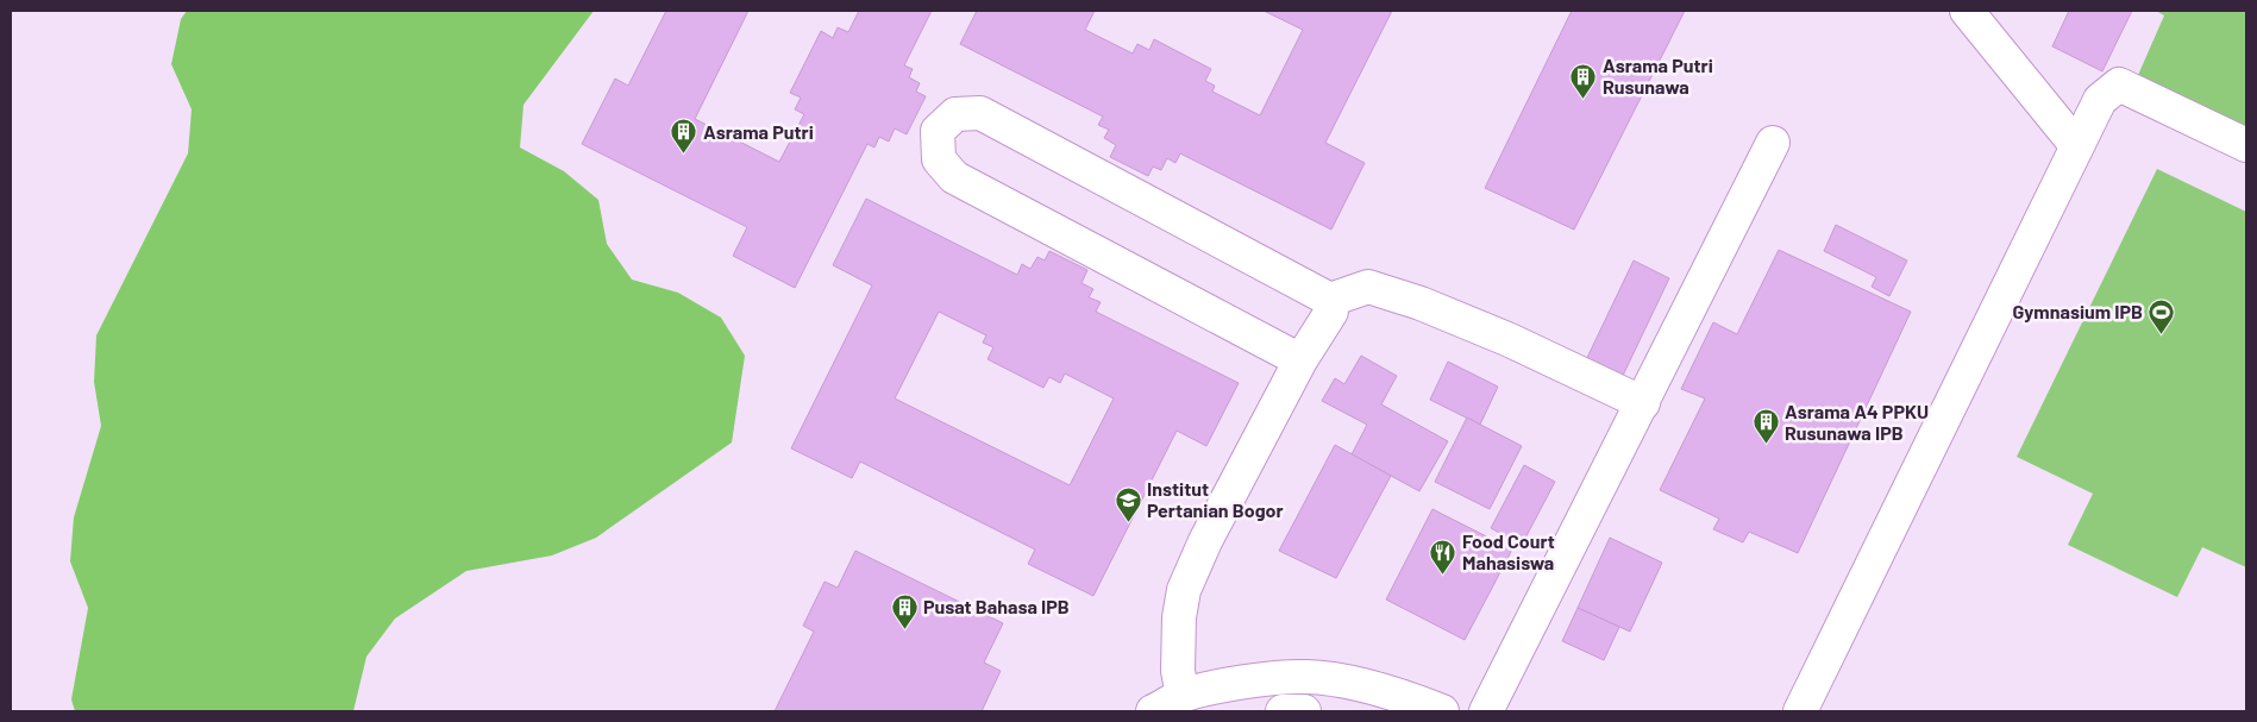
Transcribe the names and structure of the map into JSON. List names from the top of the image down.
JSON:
{
  "places": {
    "building": [
      "Asrama Putri Rusunawa",
      "Asrama Putri",
      "Asrama A4 PPKU Rusunawa IPB",
      "Pusat Bahasa IPB"
    ],
    "sports": ["Gymnasium IPB"],
    "school or university": ["Institut Pertanian Bogor"],
    "restaurant": ["Food Court Mahasiswa"]
  }
}
